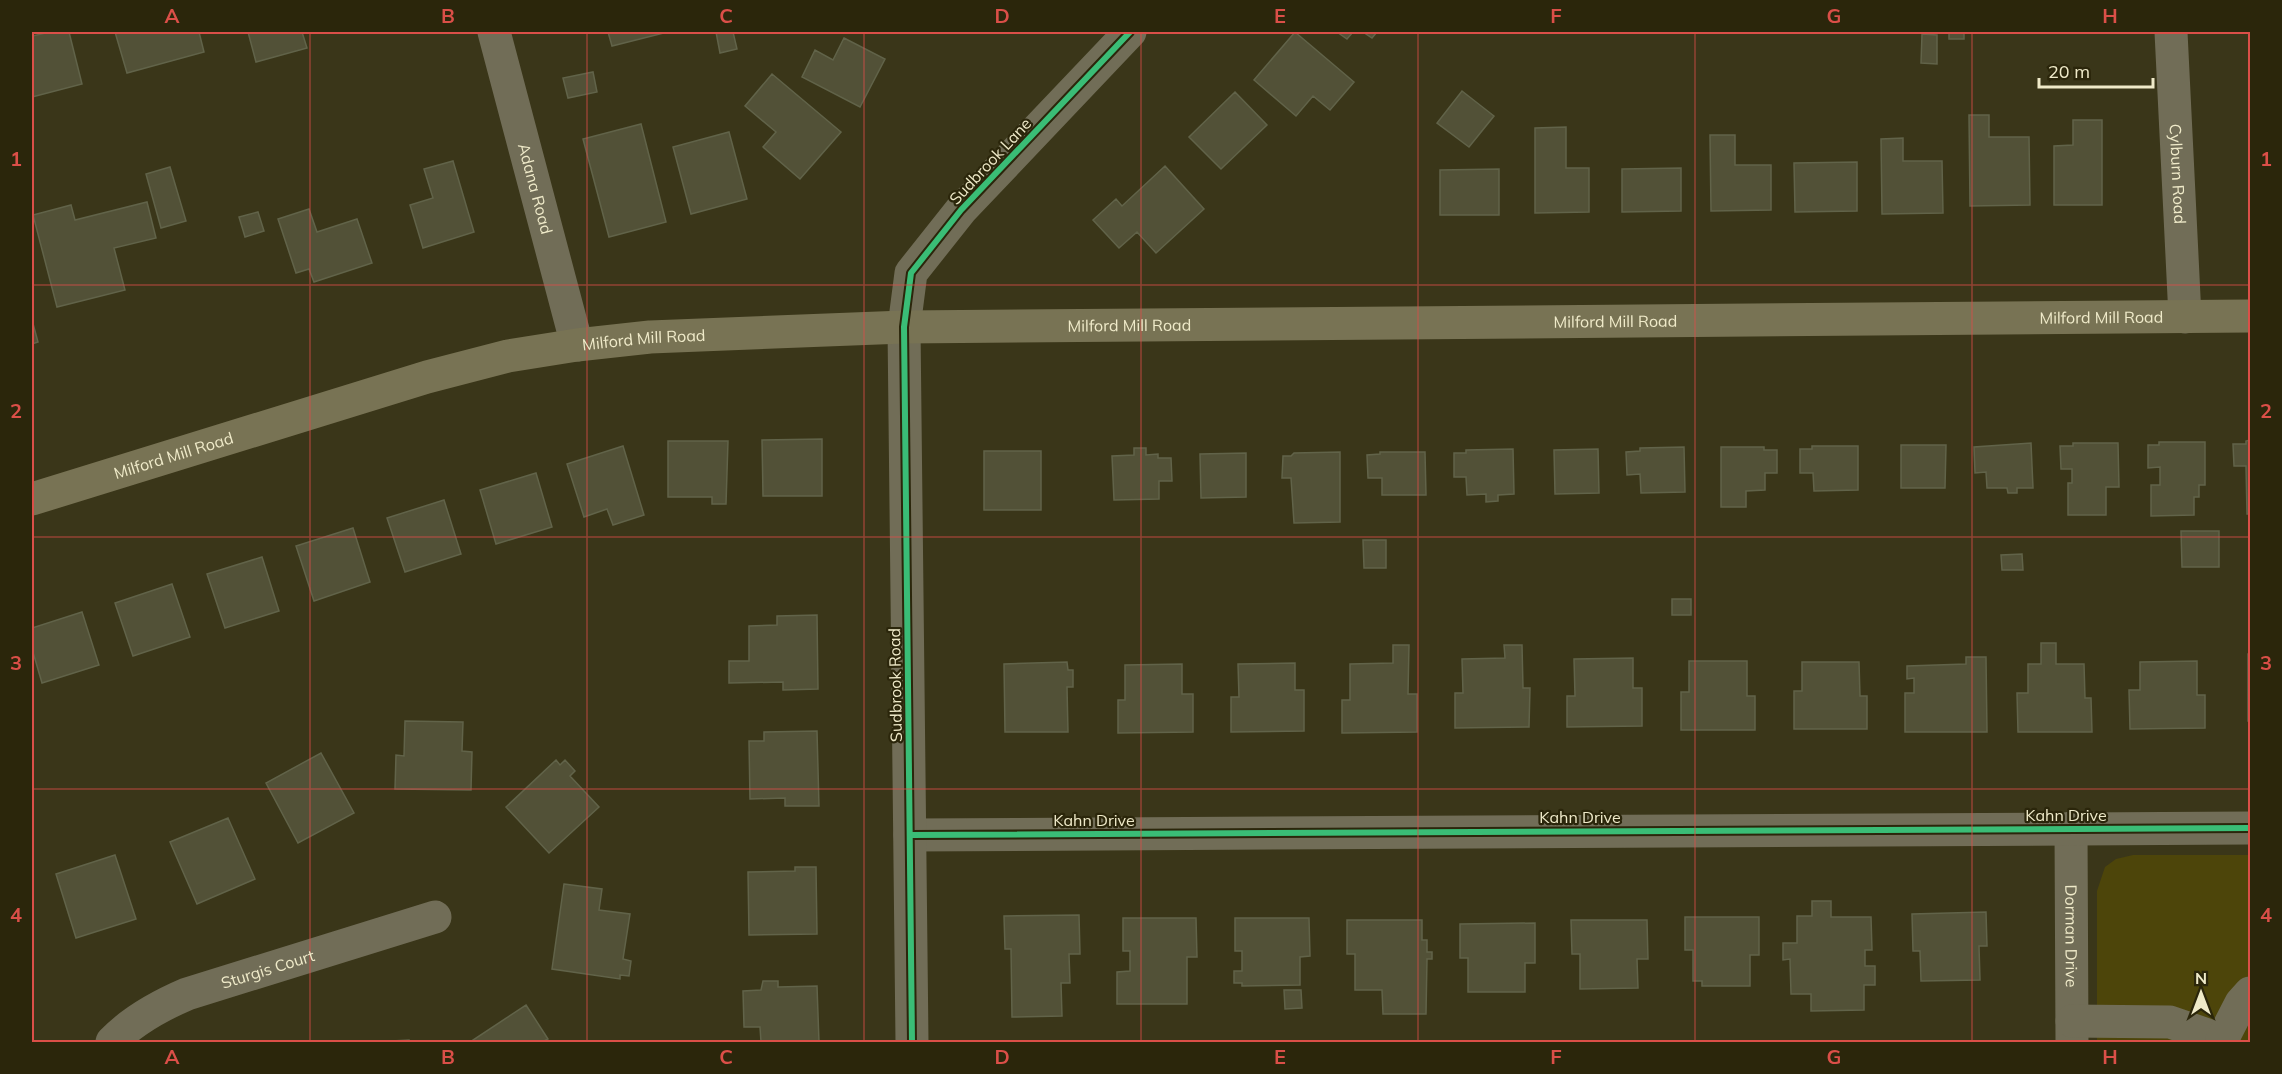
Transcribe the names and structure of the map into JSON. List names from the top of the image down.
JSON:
{
  "streets": {
    "main road": ["Milford Mill Road"],
    "street": [
      "Sudbrook Lane",
      "Cylburn Road",
      "Adana Road",
      "Sudbrook Road",
      "Kahn Drive",
      "Dorman Drive",
      "Sturgis Court"
    ]
  },
  "crossings": [
    ["Sudbrook Lane", "Milford Mill Road"],
    ["Sudbrook Lane", "Sudbrook Road"],
    ["Cylburn Road", "Milford Mill Road"],
    ["Adana Road", "Milford Mill Road"],
    ["Milford Mill Road", "Sudbrook Road"],
    ["Sudbrook Road", "Kahn Drive"],
    ["Kahn Drive", "Dorman Drive"]
  ],
  "scale_bar": "20 m",
  "north": "top",
  "grid": {
    "columns": [
      "A",
      "B",
      "C",
      "D",
      "E",
      "F",
      "G",
      "H"
    ],
    "rows": [
      "1",
      "2",
      "3",
      "4"
    ]
  }
}
